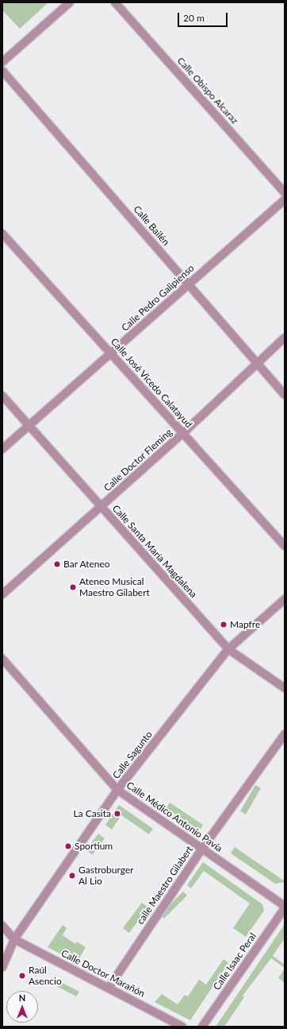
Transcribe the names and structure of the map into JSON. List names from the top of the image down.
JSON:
{
  "streets": {
    "street": [
      "Calle Obispo Alcaraz",
      "Calle Bailén",
      "Calle Pedro Galipienso",
      "Calle José Vicedo Calatayud",
      "Calle Doctor Fleming",
      "Calle Santa María Magdalena",
      "Calle Sagunto",
      "Calle Médico Antonio Pavía",
      "calle Maestro Gilabert",
      "Calle Isaac Peral",
      "Calle Doctor Marañón"
    ]
  },
  "crossings": [
    ["Calle Bailén", "Calle Pedro Galipienso"],
    ["Calle Bailén", "Calle Doctor Fleming"],
    ["Calle Pedro Galipienso", "Calle José Vicedo Calatayud"],
    ["Calle Pedro Galipienso", "Calle Santa María Magdalena"],
    ["Calle José Vicedo Calatayud", "Calle Doctor Fleming"],
    ["Calle Doctor Fleming", "Calle Santa María Magdalena"],
    ["Calle Santa María Magdalena", "Calle Sagunto"],
    ["Calle Sagunto", "Calle Médico Antonio Pavía"],
    ["Calle Sagunto", "Calle Doctor Marañón"],
    ["Calle Médico Antonio Pavía", "calle Maestro Gilabert"],
    ["Calle Médico Antonio Pavía", "Calle Isaac Peral"],
    ["calle Maestro Gilabert", "Calle Doctor Marañón"]
  ],
  "places": [
    "Bar Ateneo",
    "Ateneo Musical Maestro Gilabert",
    "Mapfre",
    "La Casita",
    "Sportium",
    "Gastroburger Al Lio",
    "Raúl Asencio"
  ],
  "scale_bar": "20 m",
  "north": "top"
}
